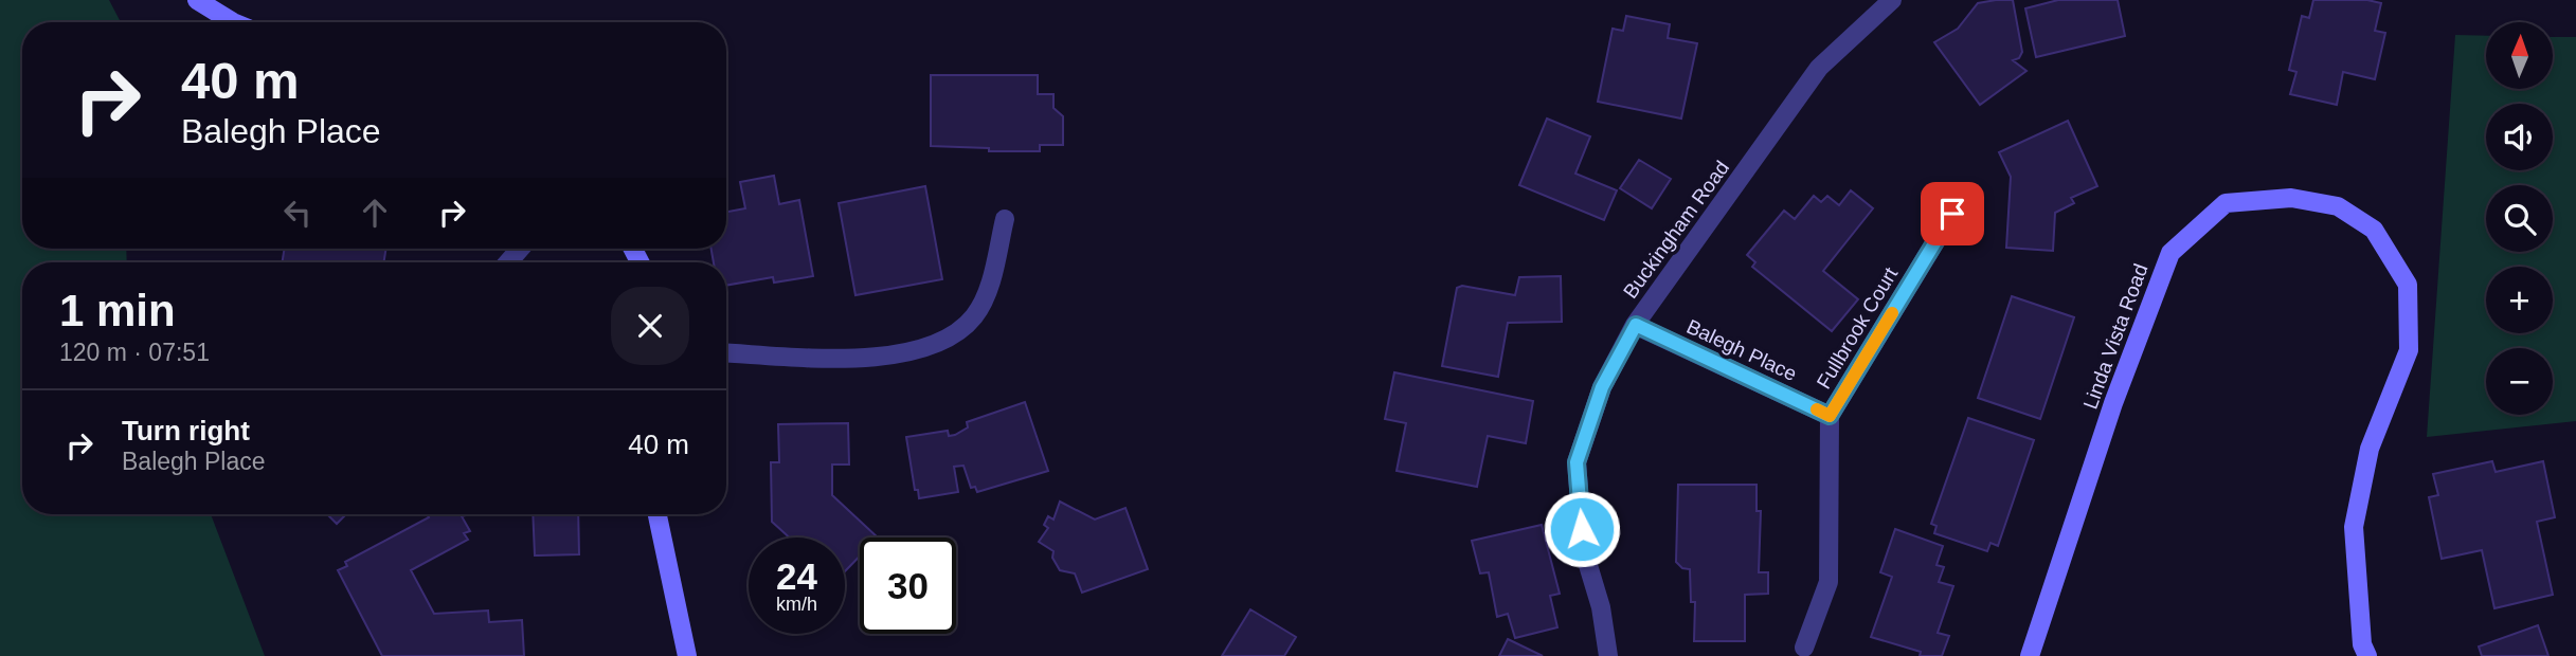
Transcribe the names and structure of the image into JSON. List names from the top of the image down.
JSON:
{
  "streets": {
    "street": [
      "Buckingham Road",
      "Fullbrook Court",
      "Linda Vista Road",
      "Balegh Place"
    ]
  },
  "crossings": [
    ["Buckingham Road", "Balegh Place"],
    ["Fullbrook Court", "Balegh Place"]
  ],
  "north": "top",
  "page": {
    "map_buttons": ["+", "−"],
    "turn": ["40 m", "Balegh Place"],
    "heading": ["1 min", "120 m · 07:51"],
    "list": [
      {
        "name": "Turn right",
        "note": "Balegh Place",
        "value": "40 m"
      }
    ],
    "speed": "24 km/h",
    "limit": "30"
  }
}
